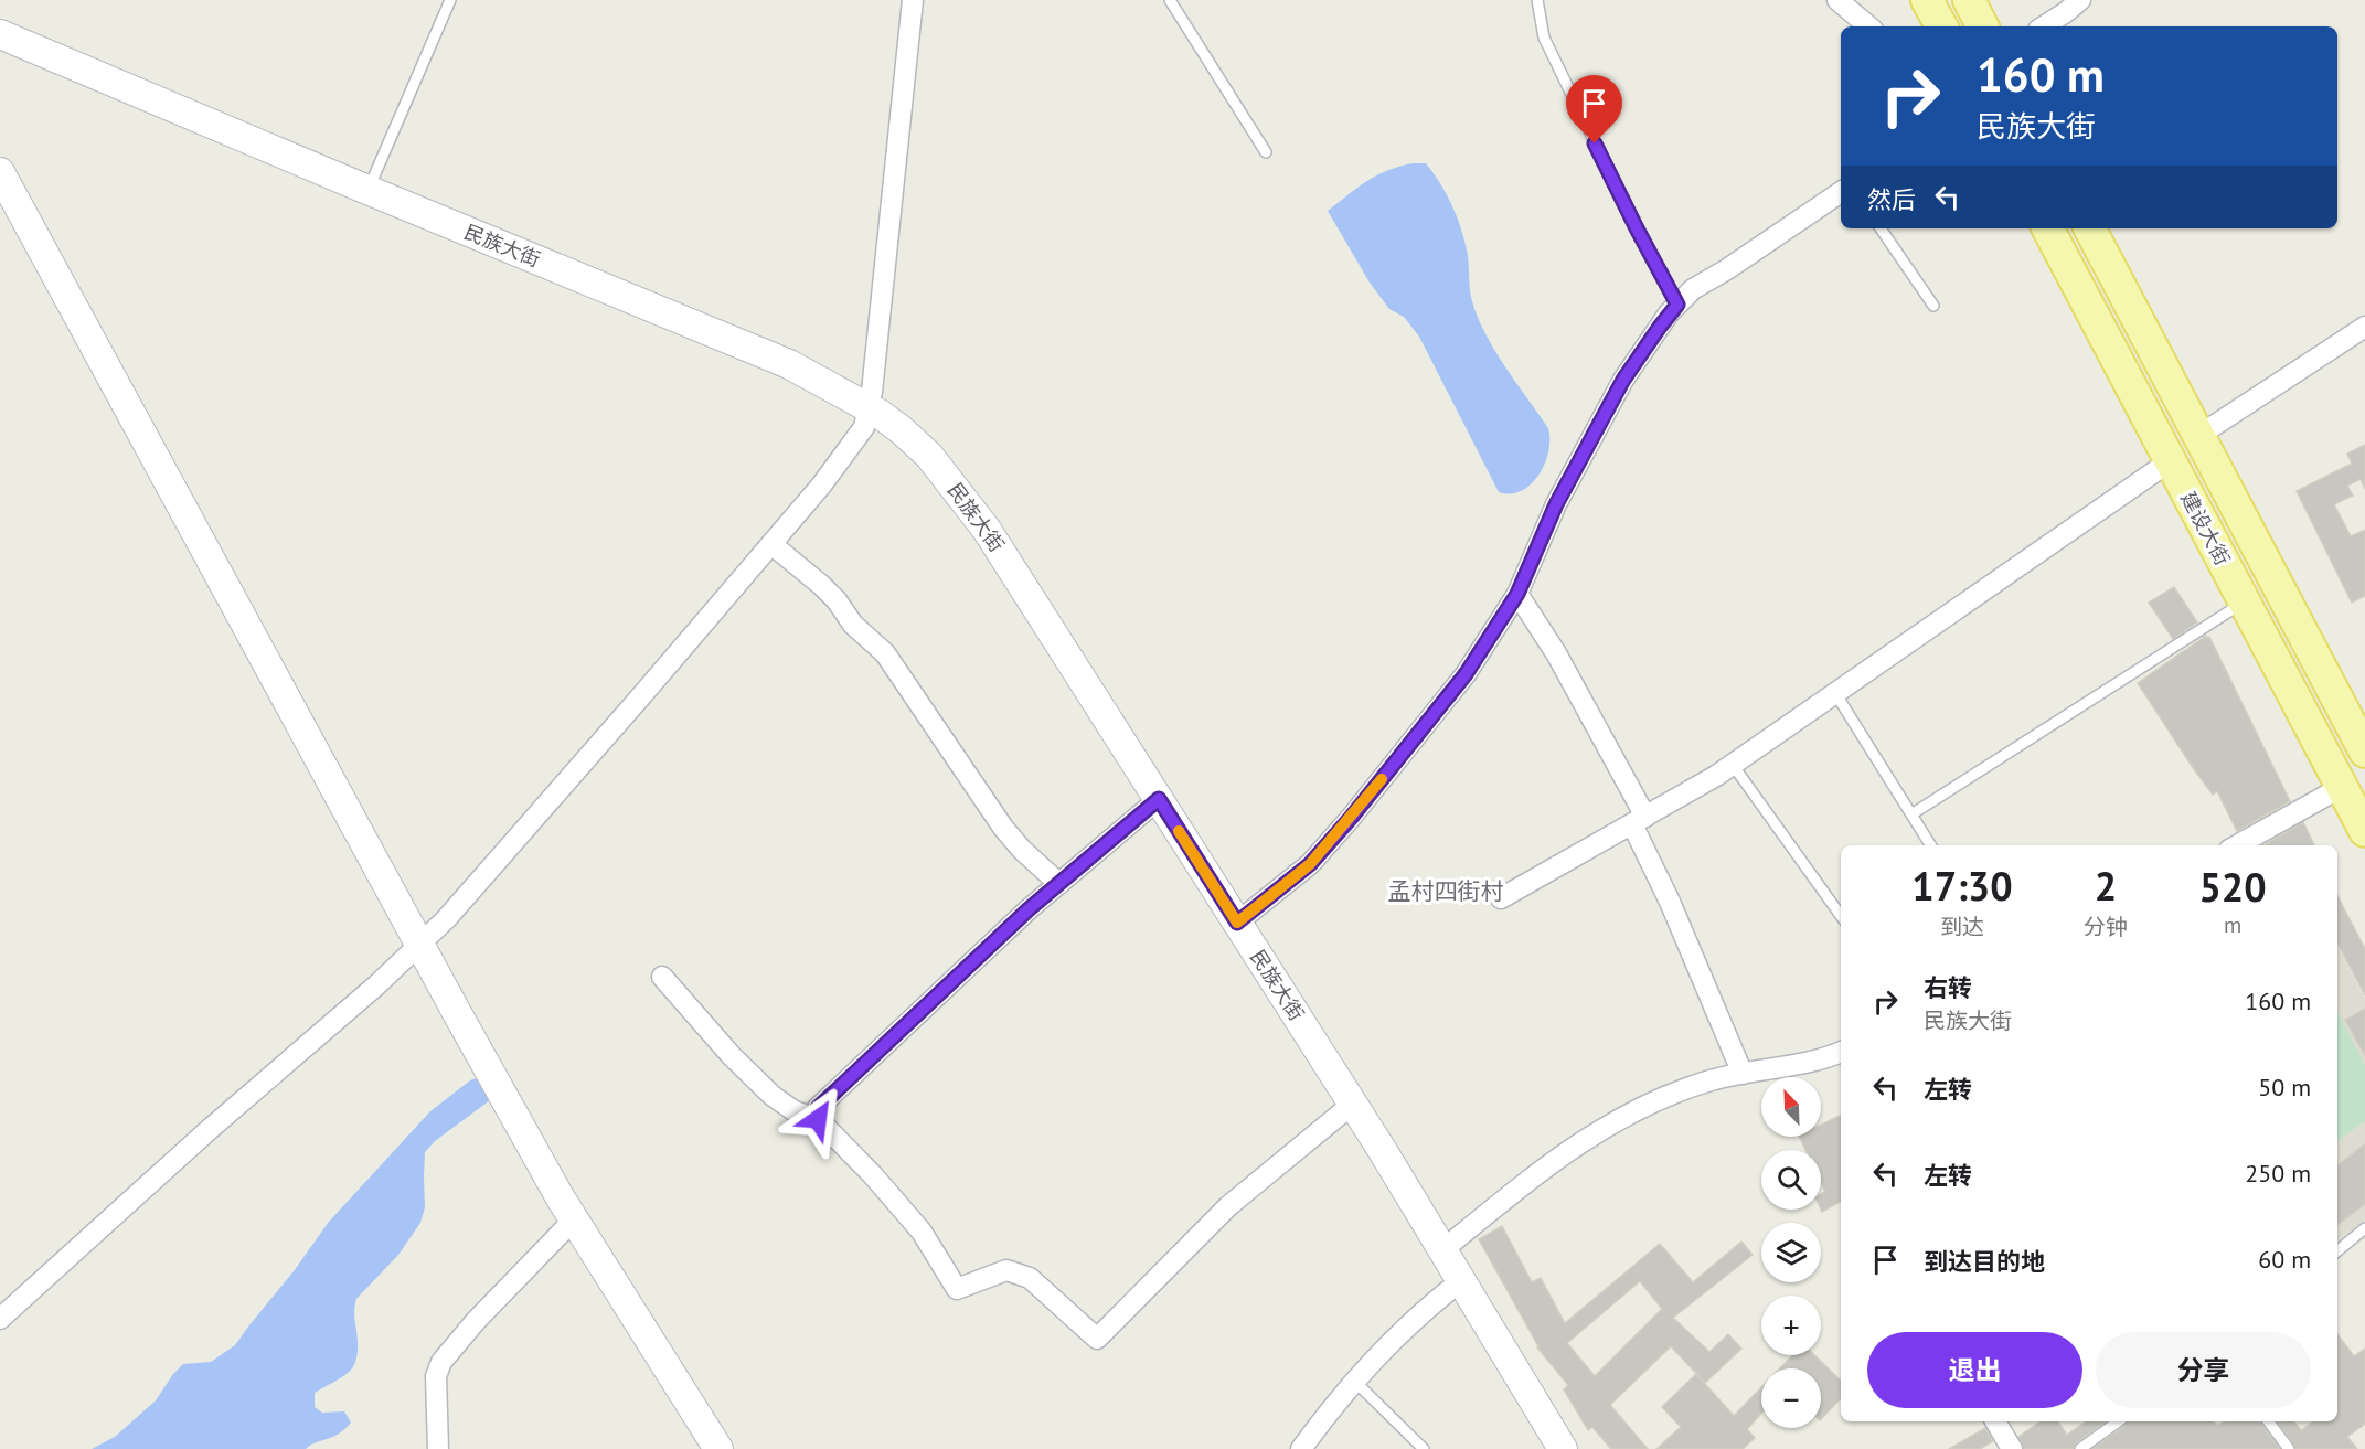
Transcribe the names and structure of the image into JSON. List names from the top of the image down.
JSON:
{
  "streets": {
    "main road": ["民族大街", "建设大街"]
  },
  "districts": ["孟村四街村"],
  "north": "top left",
  "page": {
    "turn": ["160 m", "民族大街"],
    "then": "然后",
    "eta": [
      "17:30",
      "到达",
      "2",
      "分钟",
      "520",
      "m"
    ],
    "list": [
      {
        "name": "右转",
        "note": "民族大街",
        "value": "160 m"
      },
      {
        "name": "左转",
        "value": "50 m"
      },
      {
        "name": "左转",
        "value": "250 m"
      },
      {
        "name": "到达目的地",
        "value": "60 m"
      }
    ],
    "map_buttons": ["+", "−"],
    "buttons": ["退出", "分享"]
  }
}
